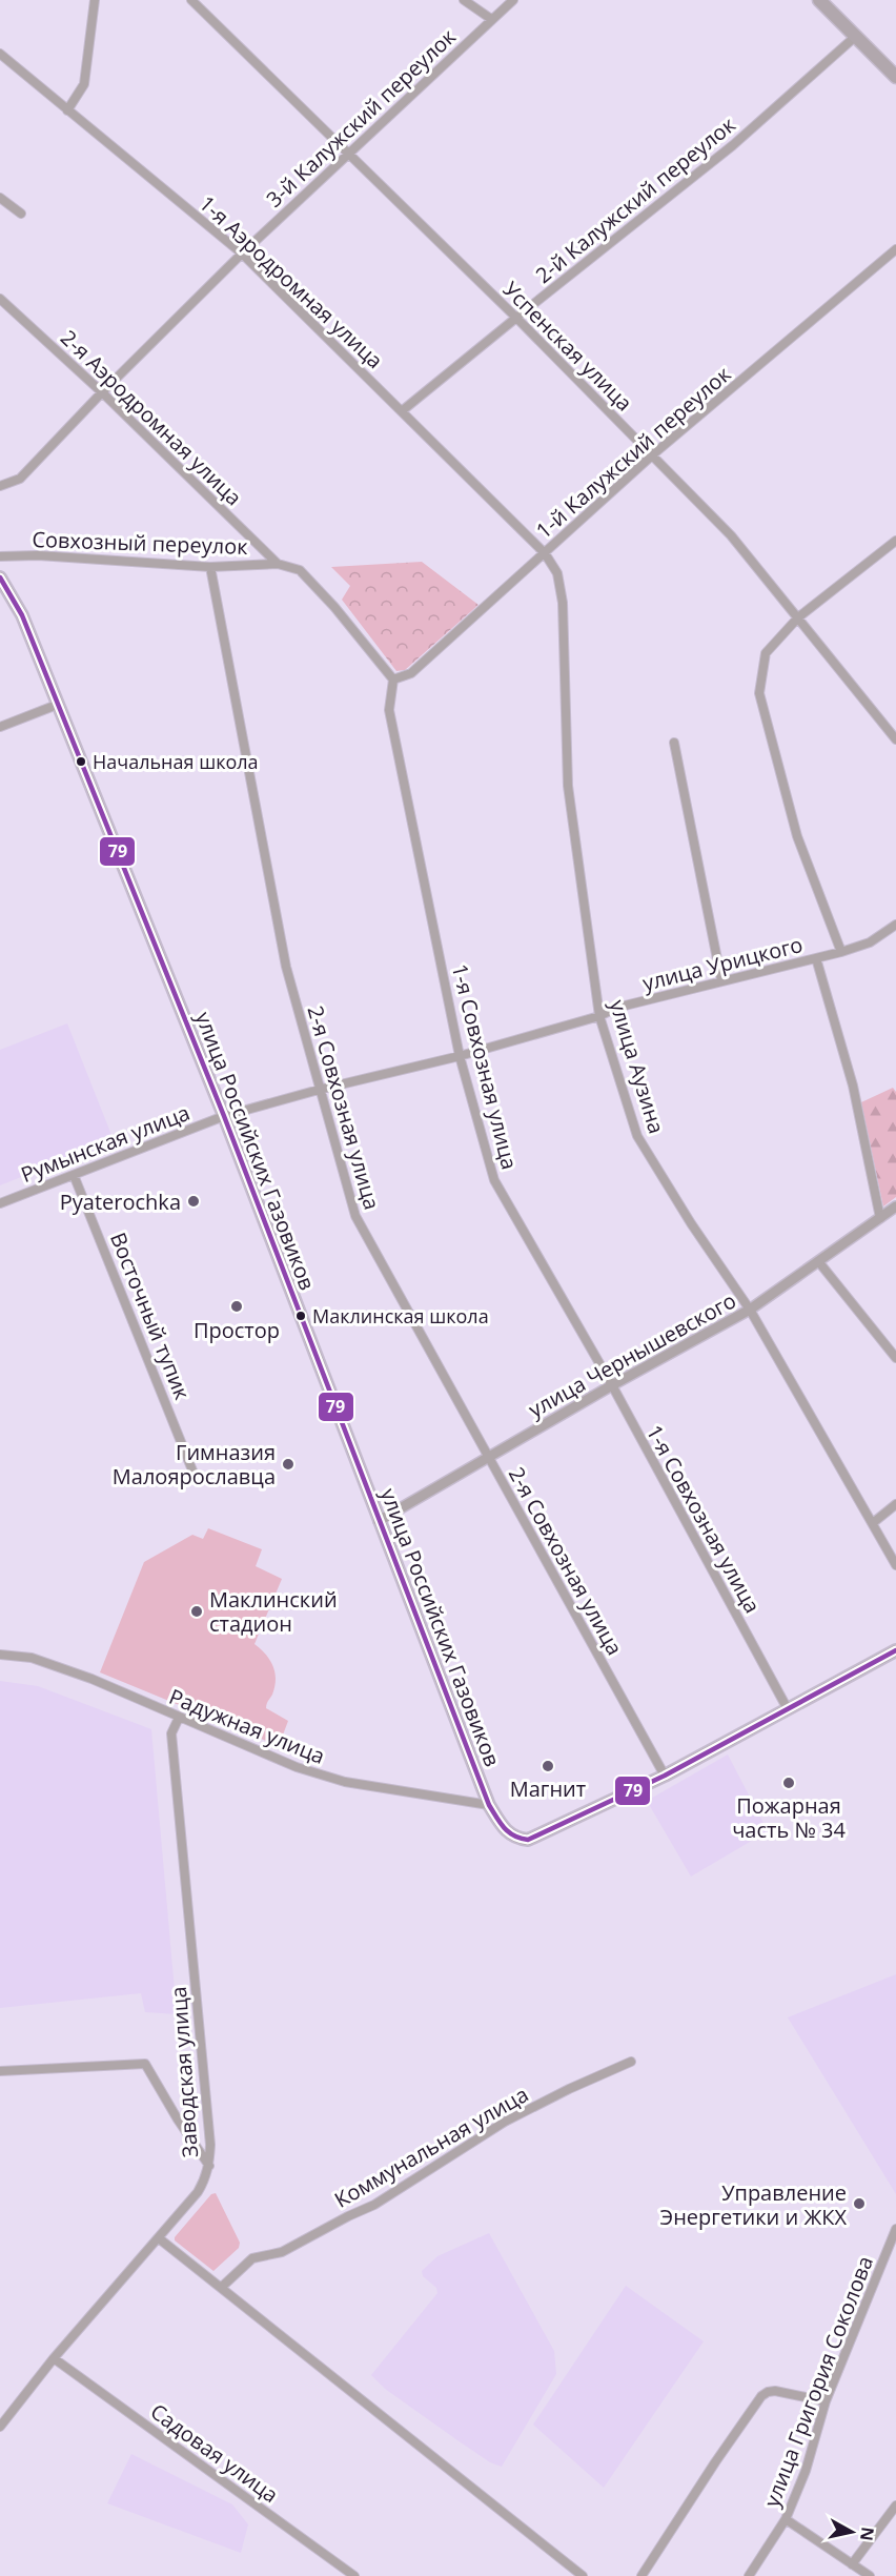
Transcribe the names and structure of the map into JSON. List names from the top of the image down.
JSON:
{
  "streets": {
    "main road": ["улица Российских Газовиков"],
    "street": [
      "3-й Калужский переулок",
      "2-й Калужский переулок",
      "1-я Аэродромная улица",
      "Успенская улица",
      "2-я Аэродромная улица",
      "1-й Калужский переулок",
      "Совхозный переулок",
      "улица Урицкого",
      "1-я Совхозная улица",
      "улица Аузина",
      "2-я Совхозная улица",
      "Румынская улица",
      "Восточный тупик",
      "улица Чернышевского",
      "Радужная улица",
      "Заводская улица",
      "Коммунальная улица",
      "улица Григория Соколова",
      "Садовая улица"
    ]
  },
  "crossings": [
    ["3-й Калужский переулок", "1-я Аэродромная улица"],
    ["3-й Калужский переулок", "Успенская улица"],
    ["3-й Калужский переулок", "2-я Аэродромная улица"],
    ["2-й Калужский переулок", "1-я Аэродромная улица"],
    ["2-й Калужский переулок", "Успенская улица"],
    ["1-я Аэродромная улица", "1-й Калужский переулок"],
    ["1-я Аэродромная улица", "улица Аузина"],
    ["Успенская улица", "1-й Калужский переулок"],
    ["2-я Аэродромная улица", "Совхозный переулок"],
    ["1-й Калужский переулок", "1-я Совхозная улица"],
    ["1-й Калужский переулок", "улица Аузина"],
    ["Совхозный переулок", "2-я Совхозная улица"],
    ["улица Урицкого", "1-я Совхозная улица"],
    ["улица Урицкого", "улица Аузина"],
    ["улица Урицкого", "2-я Совхозная улица"],
    ["улица Урицкого", "Румынская улица"],
    ["улица Урицкого", "улица Российских Газовиков"],
    ["1-я Совхозная улица", "улица Чернышевского"],
    ["улица Аузина", "улица Чернышевского"],
    ["2-я Совхозная улица", "улица Российских Газовиков"],
    ["2-я Совхозная улица", "улица Чернышевского"],
    ["Румынская улица", "улица Российских Газовиков"],
    ["Румынская улица", "Восточный тупик"],
    ["улица Российских Газовиков", "улица Чернышевского"],
    ["улица Российских Газовиков", "Радужная улица"],
    ["Радужная улица", "Заводская улица"],
    ["Заводская улица", "Садовая улица"]
  ],
  "places": [
    "Начальная школа",
    "Pyaterochka",
    "Простор",
    "Маклинская школа",
    "Гимназия Малоярославца",
    "Маклинский стадион",
    "Магнит",
    "Пожарная часть № 34",
    "Управление Энергетики и ЖКХ"
  ],
  "lines": ["transit line 79"],
  "north": "right"
}
